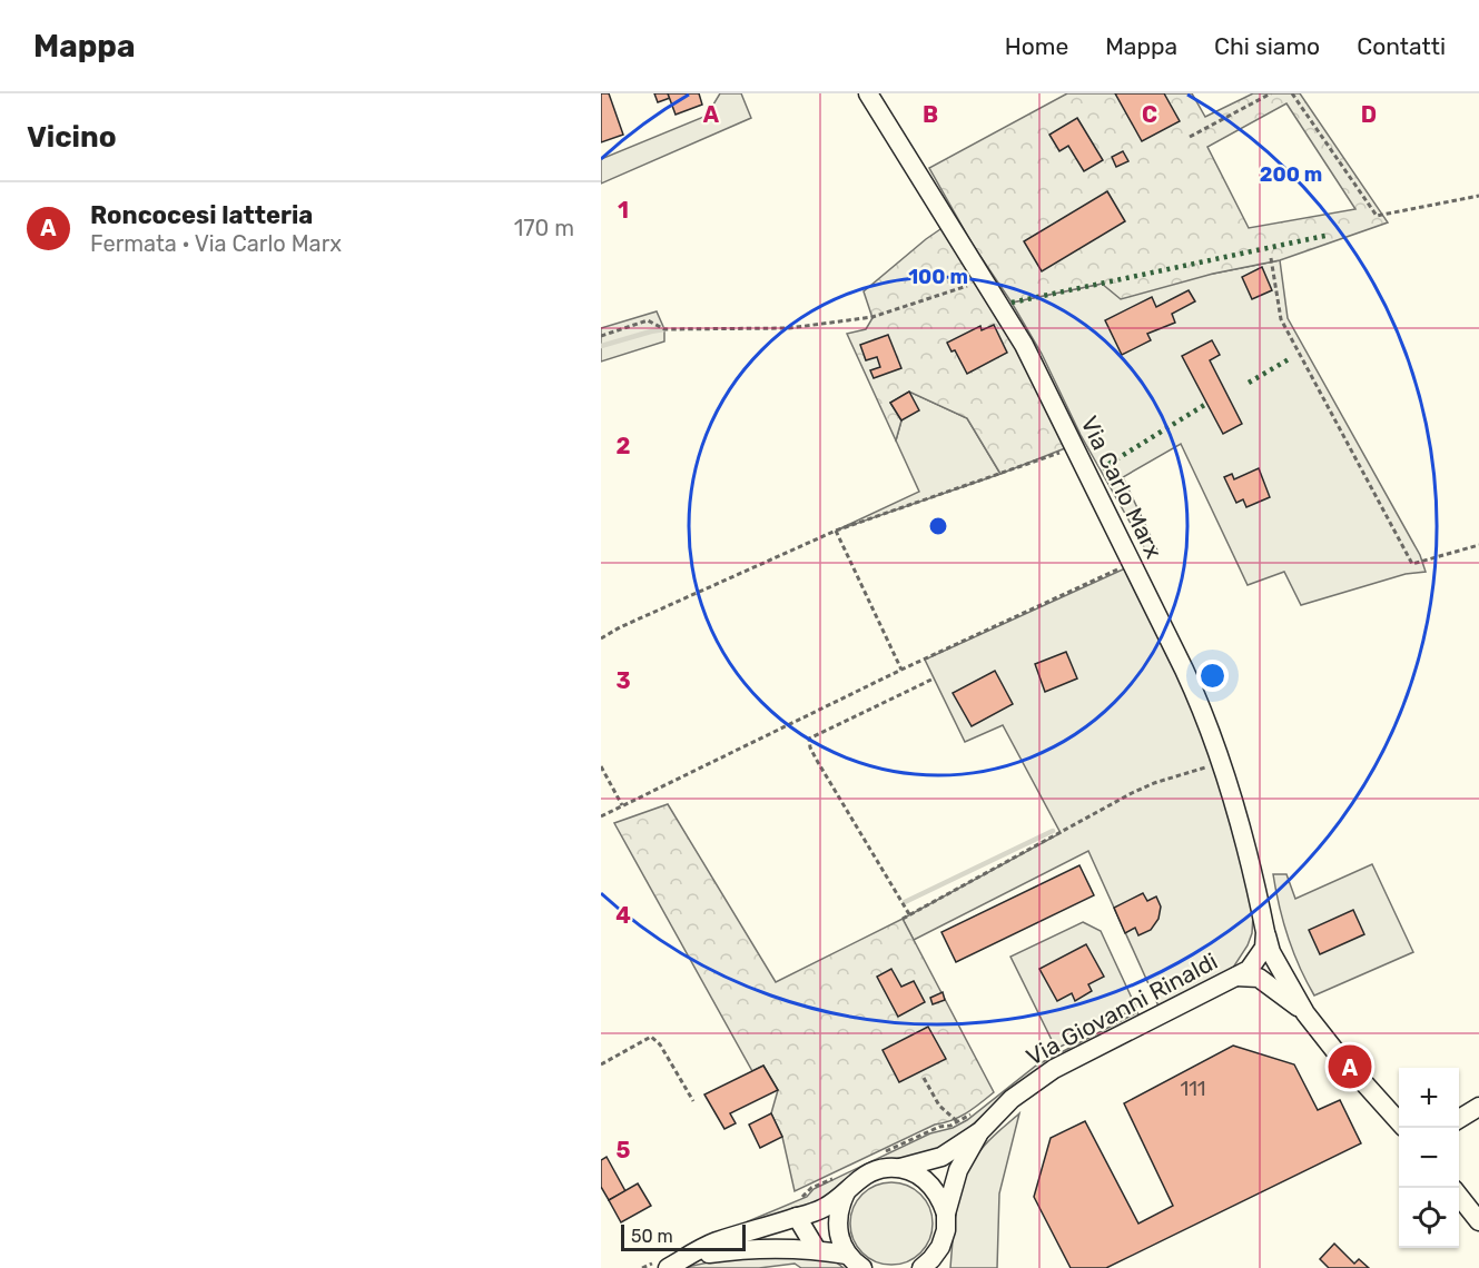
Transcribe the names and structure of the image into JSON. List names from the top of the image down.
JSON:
{
  "streets": {
    "street": ["Via Carlo Marx", "Via Giovanni Rinaldi"]
  },
  "crossings": [
    ["Via Carlo Marx", "Via Giovanni Rinaldi"]
  ],
  "house_numbers": ["111"],
  "scale_bar": "50 m",
  "page": {
    "header": "Mappa",
    "nav": [
      "Home",
      "Mappa",
      "Chi siamo",
      "Contatti"
    ],
    "heading": "Vicino",
    "list": [
      {
        "mark": "A",
        "name": "Roncocesi latteria",
        "note": "Fermata · Via Carlo Marx",
        "value": "170 m"
      }
    ],
    "pins": "A",
    "map_buttons": ["+", "−"],
    "scale": "50 m"
  },
  "grid": {
    "columns": [
      "A",
      "B",
      "C",
      "D"
    ],
    "rows": [
      "1",
      "2",
      "3",
      "4",
      "5"
    ]
  },
  "rings": ["200 m", "100 m"]
}
